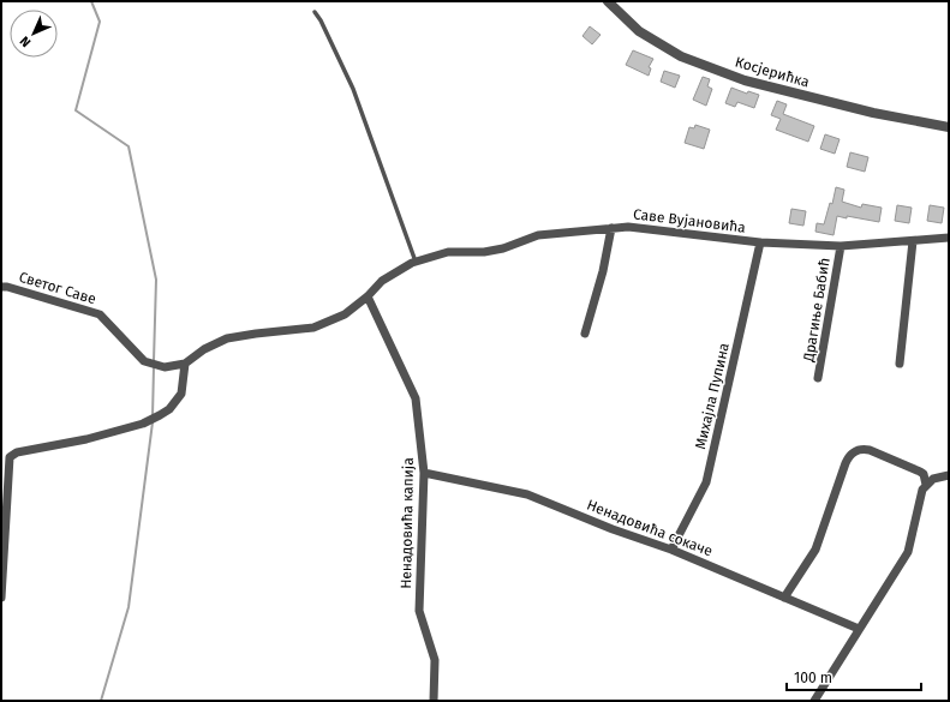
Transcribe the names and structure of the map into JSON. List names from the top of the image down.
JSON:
{
  "streets": {
    "street": [
      "Косјерићка",
      "Саве Вујановића",
      "Светог Саве",
      "Драгиње Бабић",
      "Михајла Пупина",
      "Ненадовића капија",
      "Ненадовића сокаче"
    ]
  },
  "crossings": [
    ["Саве Вујановића", "Светог Саве"],
    ["Саве Вујановића", "Драгиње Бабић"],
    ["Саве Вујановића", "Михајла Пупина"],
    ["Саве Вујановића", "Ненадовића капија"],
    ["Михајла Пупина", "Ненадовића сокаче"],
    ["Ненадовића капија", "Ненадовића сокаче"]
  ],
  "scale_bar": "100 m",
  "north": "bottom left"
}
